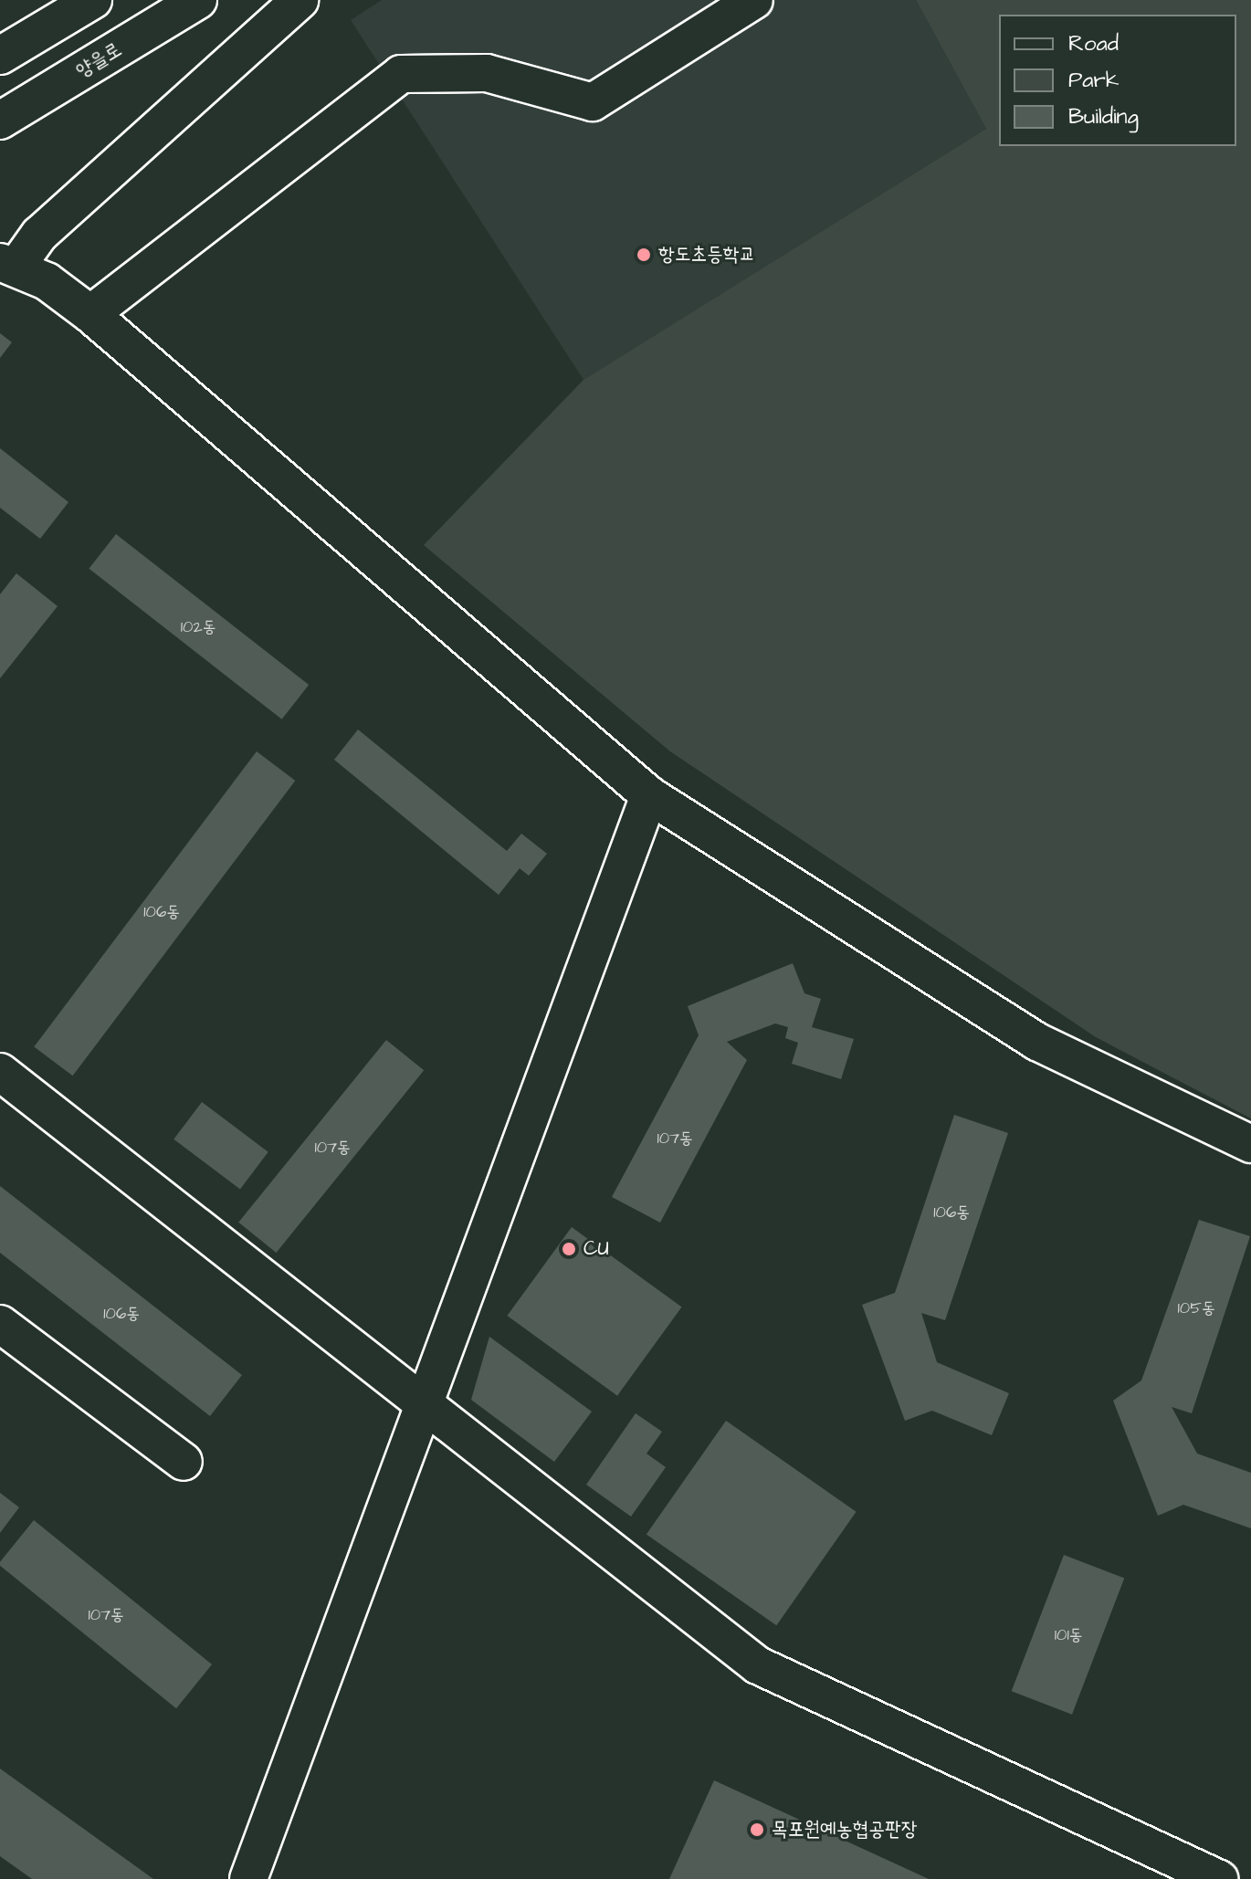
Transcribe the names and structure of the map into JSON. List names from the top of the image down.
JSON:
{
  "streets": {
    "street": ["양을로"]
  },
  "places": ["항도초등학교", "CU", "목포원예농협공판장"],
  "house_numbers": [
    "102동",
    "106동",
    "107동",
    "107동",
    "106동",
    "105동",
    "106동",
    "107동",
    "101동"
  ],
  "legend": ["Road", "Park", "Building"]
}
